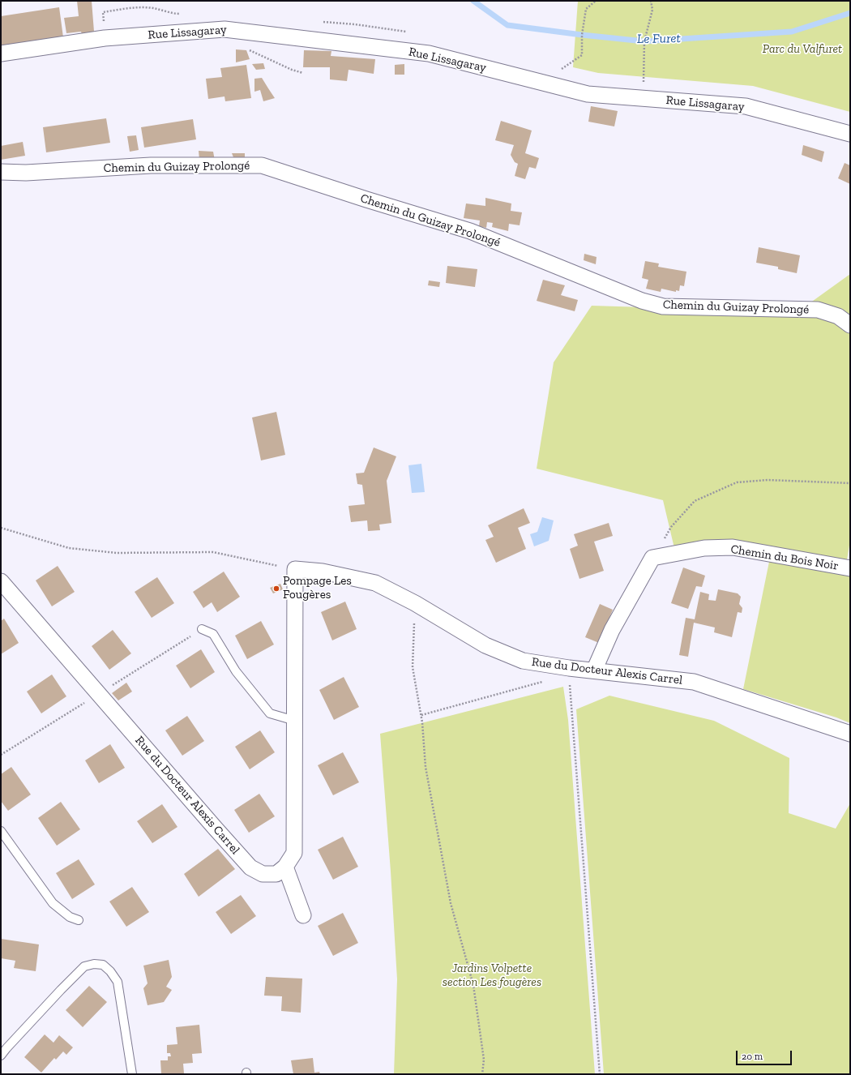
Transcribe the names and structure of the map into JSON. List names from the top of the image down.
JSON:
{
  "streets": {
    "street": [
      "Rue Lissagaray",
      "Chemin du Guizay Prolongé",
      "Chemin du Bois Noir",
      "Rue du Docteur Alexis Carrel"
    ]
  },
  "water": ["Le Furet"],
  "parks": ["Parc du Valfuret", "Jardins Volpette section Les fougères"],
  "places": ["Pompage Les Fougères"],
  "scale_bar": "20 m"
}
